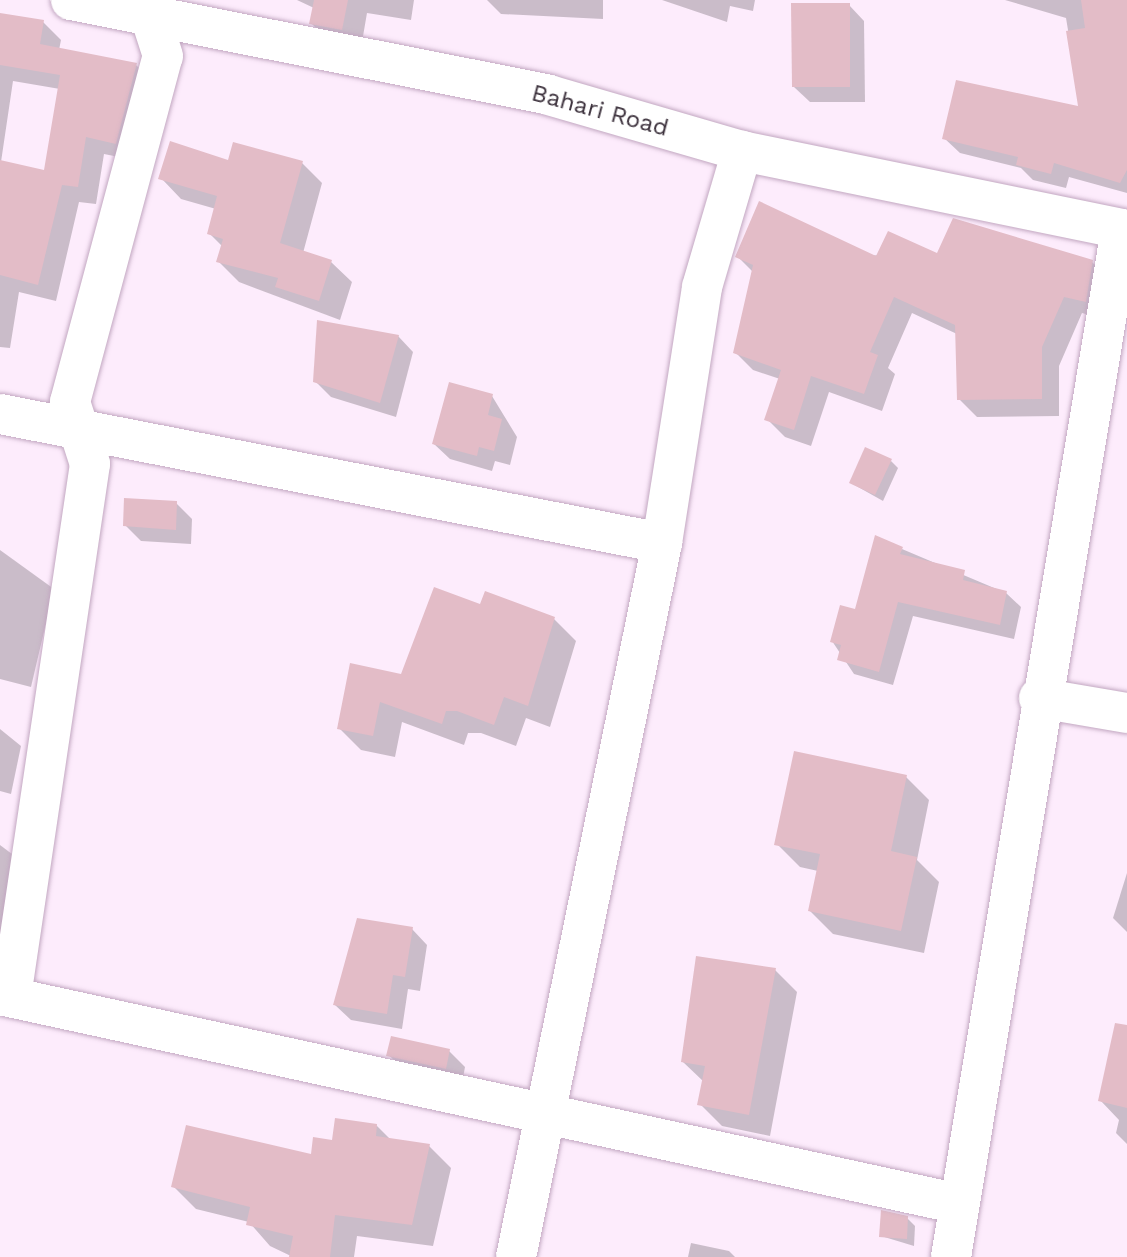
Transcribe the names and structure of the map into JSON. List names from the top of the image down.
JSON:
{
  "streets": {
    "street": ["Bahari Road"]
  }
}
